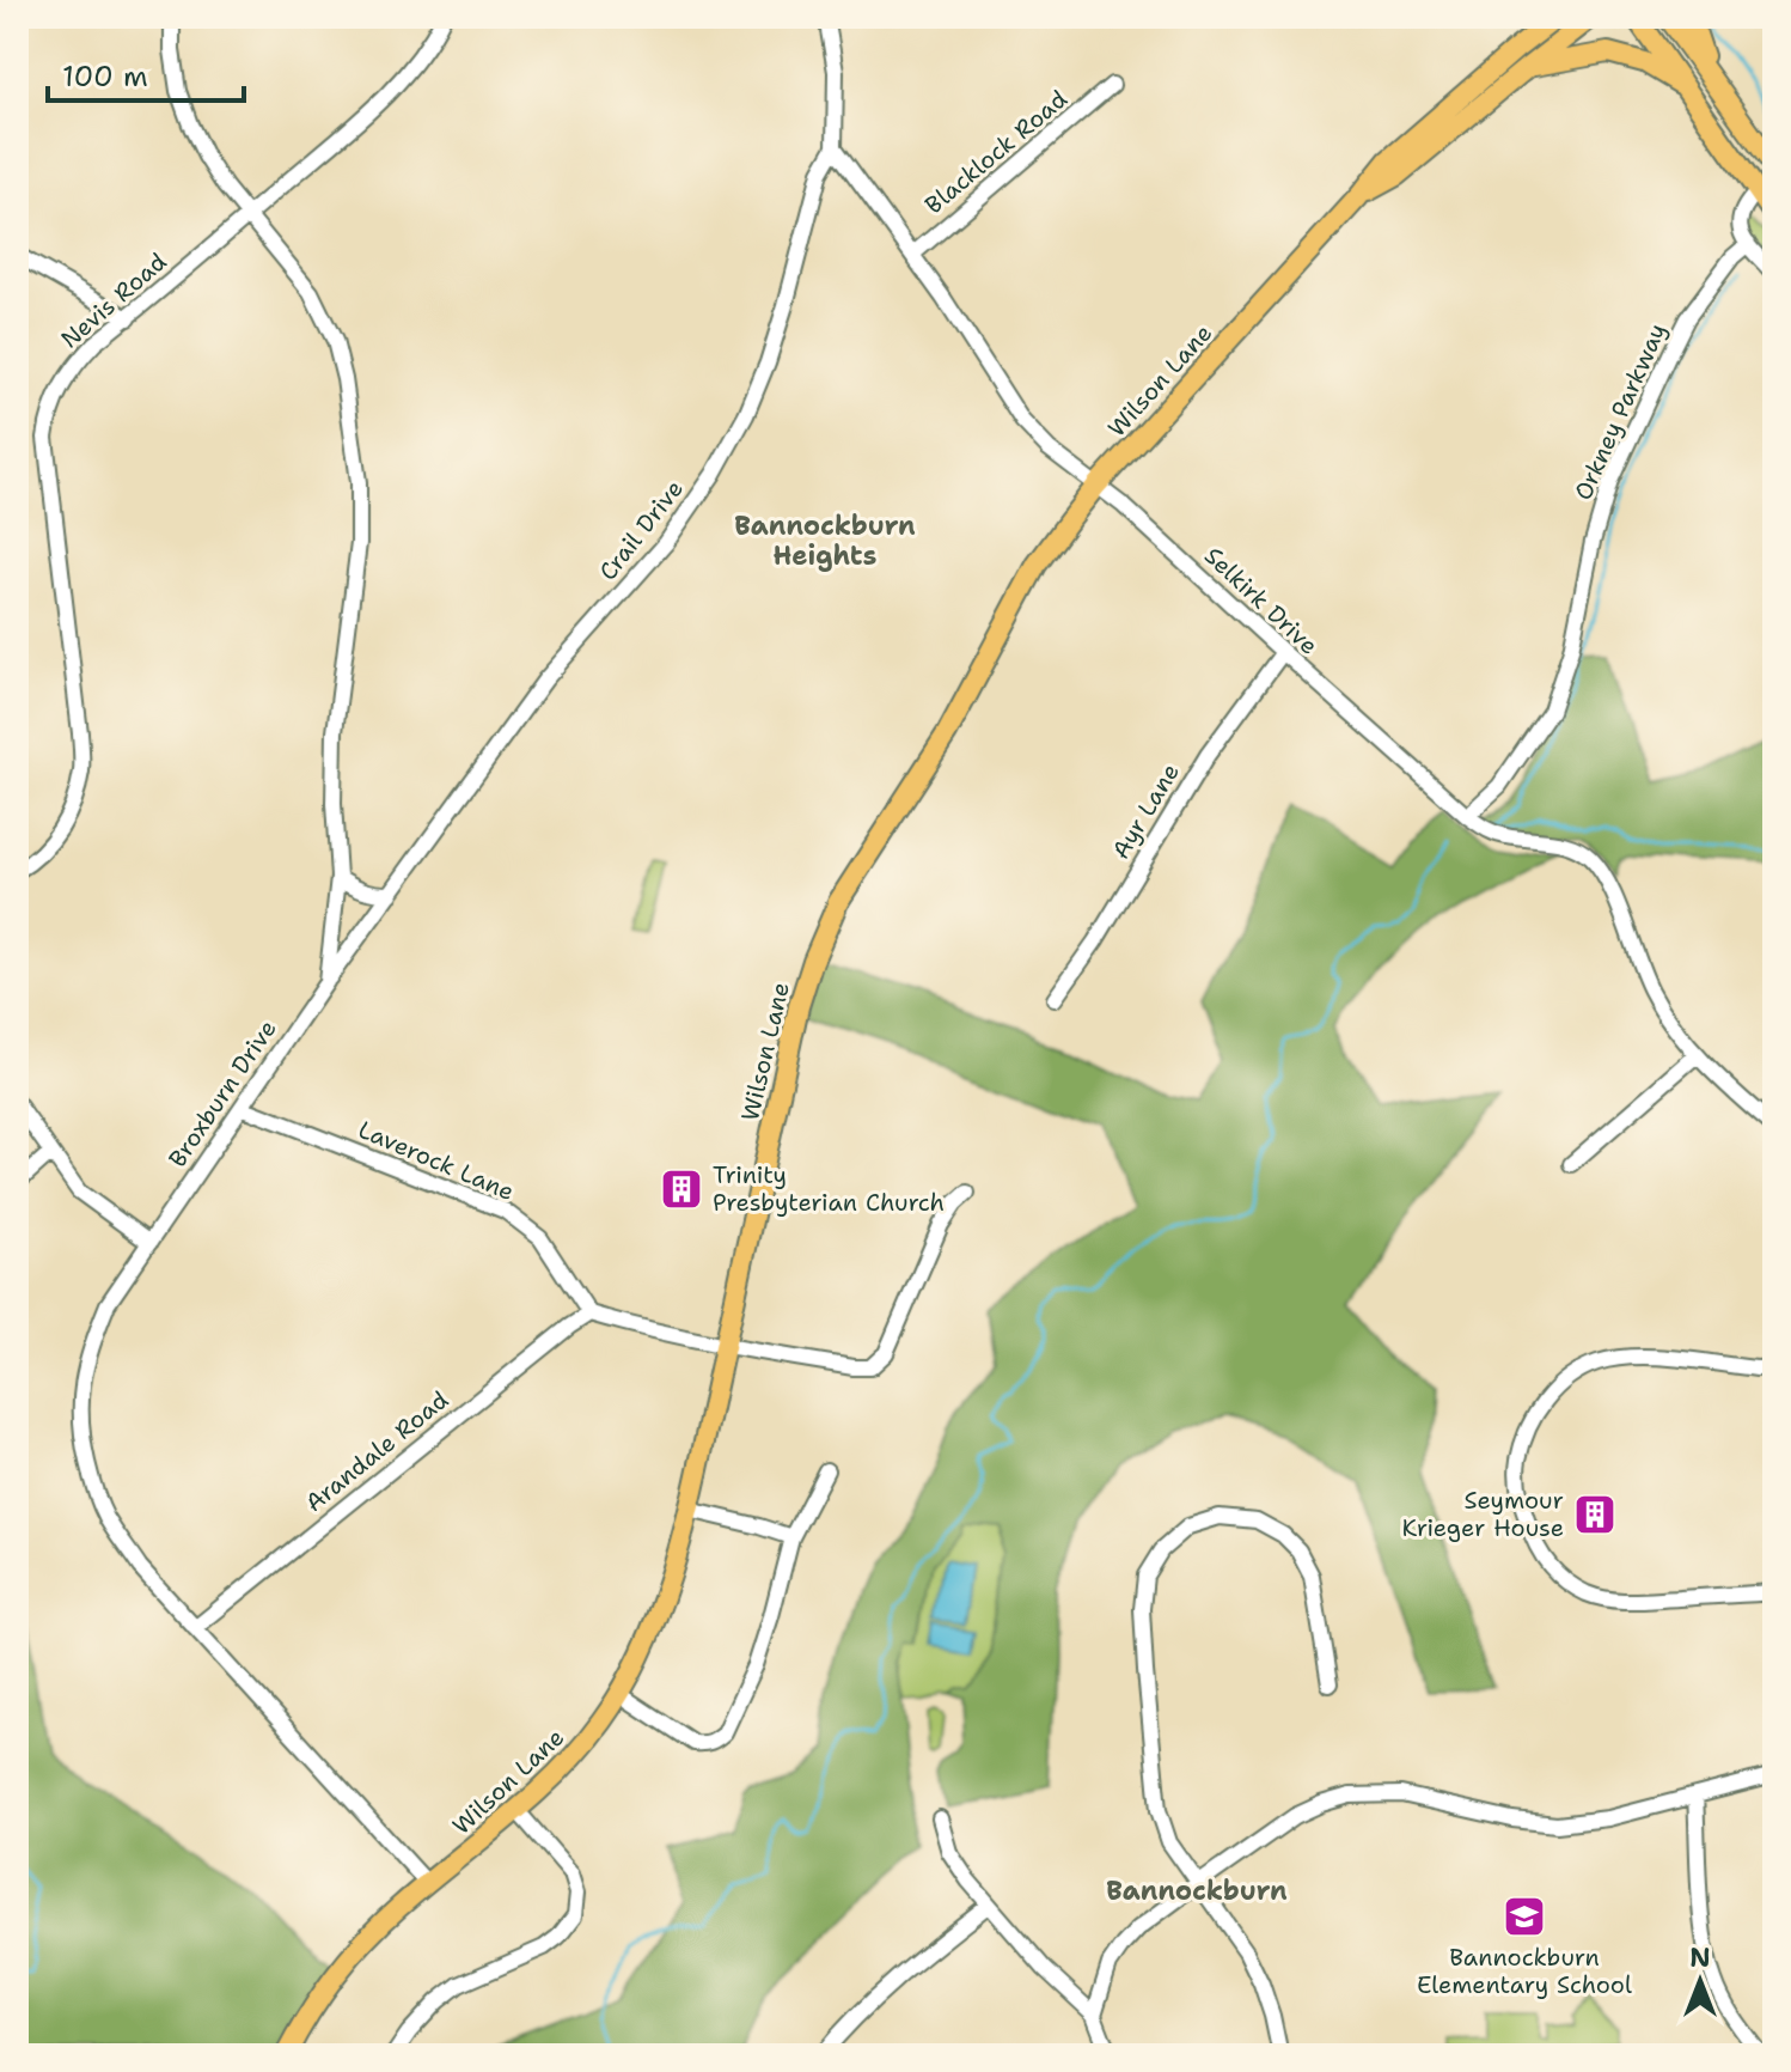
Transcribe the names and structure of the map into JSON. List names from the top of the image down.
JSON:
{
  "streets": {
    "main road": ["Wilson Lane"],
    "street": [
      "Blacklock Road",
      "Nevis Road",
      "Orkney Parkway",
      "Crail Drive",
      "Selkirk Drive",
      "Ayr Lane",
      "Broxburn Drive",
      "Laverock Lane",
      "Arandale Road"
    ]
  },
  "crossings": [
    ["Blacklock Road", "Selkirk Drive"],
    ["Nevis Road", "Broxburn Drive"],
    ["Wilson Lane", "Selkirk Drive"],
    ["Wilson Lane", "Broxburn Drive"],
    ["Orkney Parkway", "Selkirk Drive"],
    ["Crail Drive", "Selkirk Drive"],
    ["Crail Drive", "Broxburn Drive"],
    ["Selkirk Drive", "Ayr Lane"],
    ["Broxburn Drive", "Laverock Lane"],
    ["Broxburn Drive", "Arandale Road"],
    ["Laverock Lane", "Arandale Road"]
  ],
  "districts": ["Bannockburn Heights", "Bannockburn"],
  "places": {
    "building": ["Trinity Presbyterian Church", "Seymour Krieger House"],
    "school or university": ["Bannockburn Elementary School"]
  },
  "scale_bar": "100 m",
  "north": "top"
}
